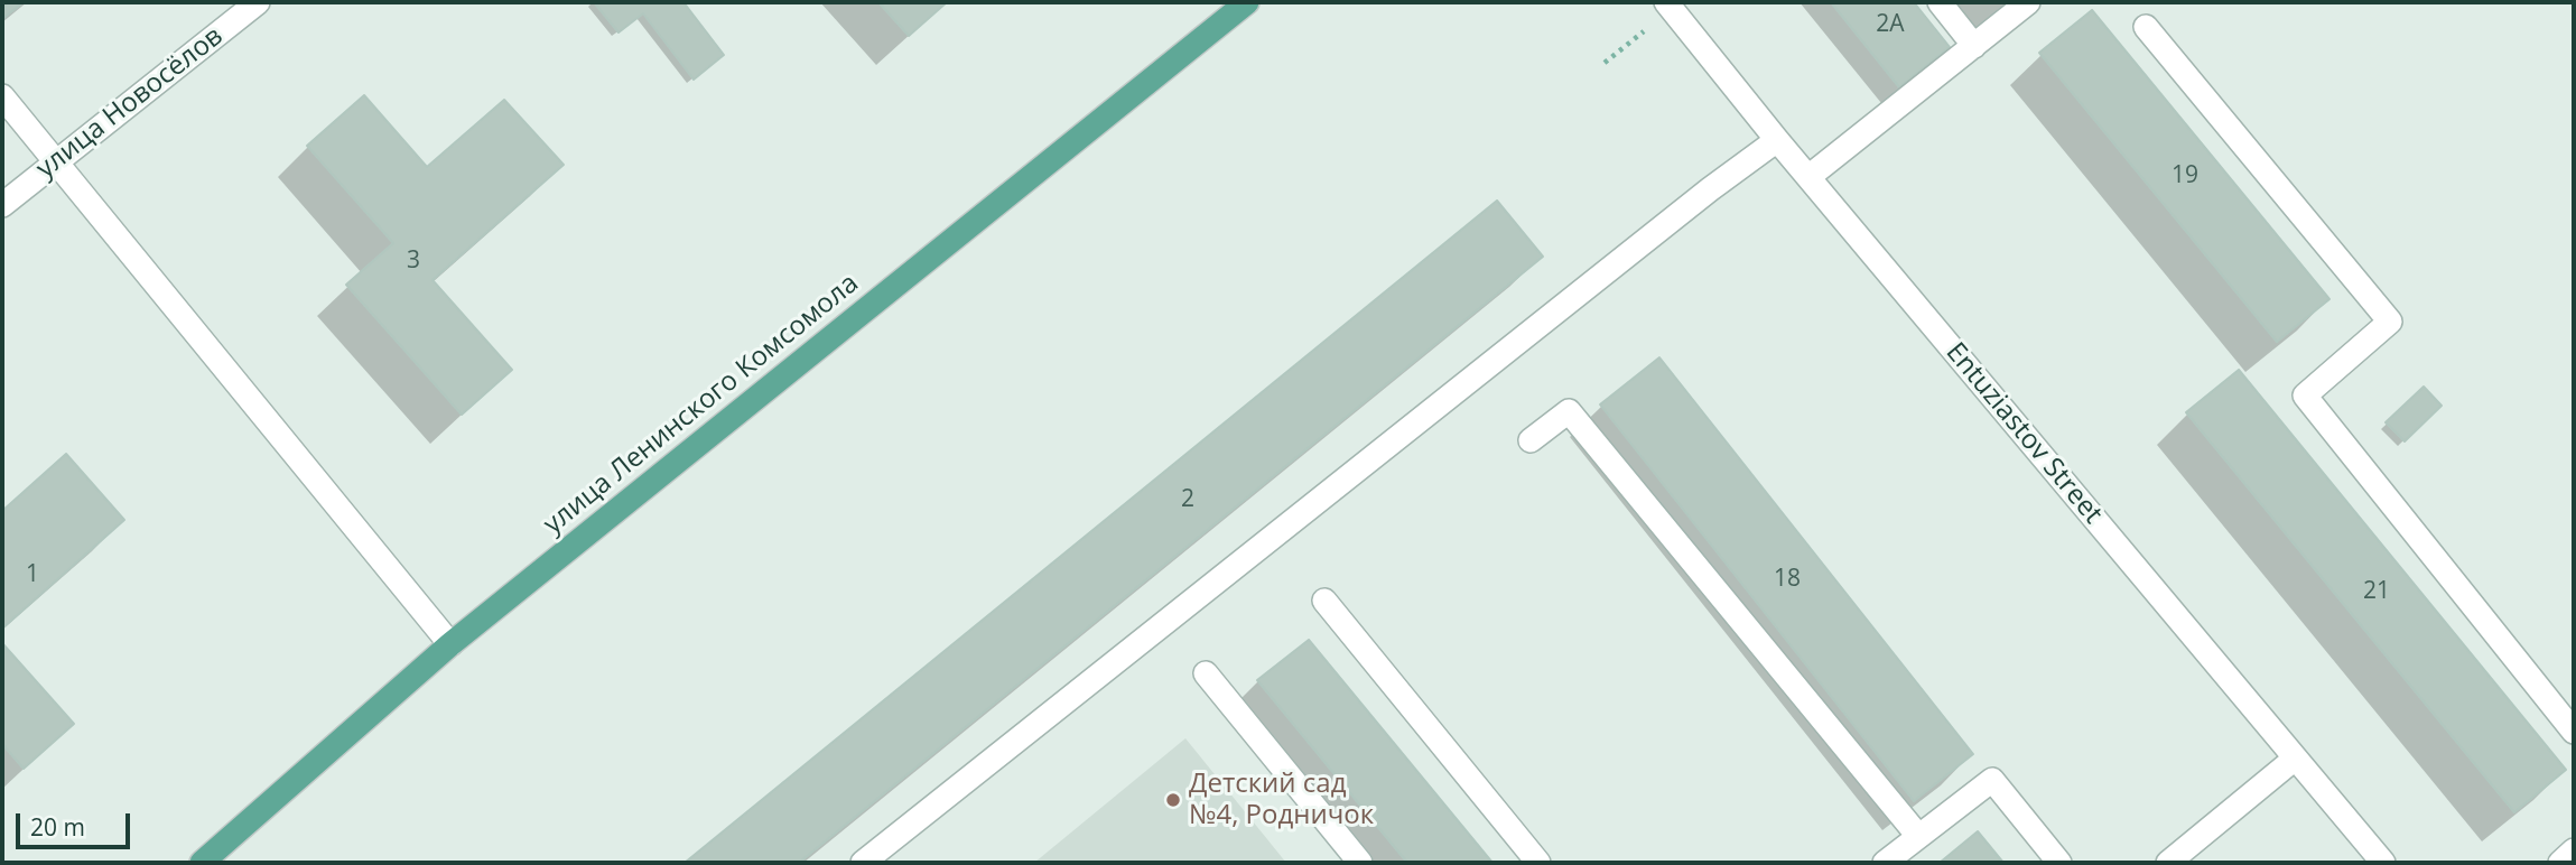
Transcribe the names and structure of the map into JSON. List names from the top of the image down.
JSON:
{
  "streets": {
    "main road": ["улица Ленинского Комсомола"],
    "street": ["улица Новосёлов", "Entuziastov Street"]
  },
  "places": ["Детский сад №4, Родничок"],
  "house_numbers": [
    "2А",
    "19",
    "3",
    "2",
    "1",
    "18",
    "21"
  ],
  "scale_bar": "20 m"
}
